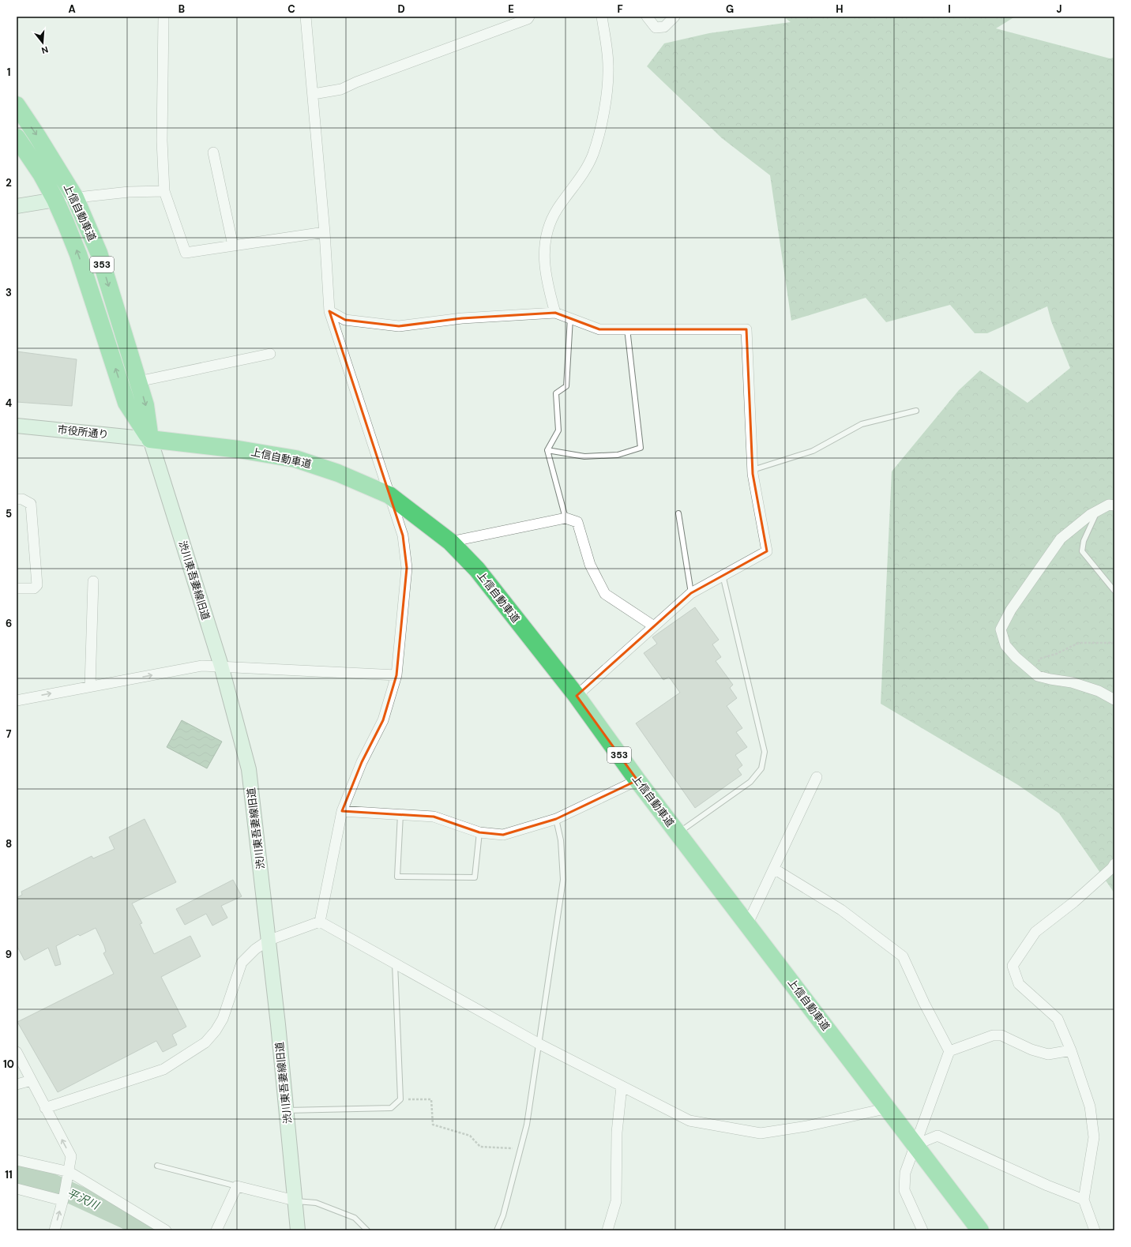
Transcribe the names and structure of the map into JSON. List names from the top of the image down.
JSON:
{
  "streets": {
    "highway": ["上信自動車道", "353"],
    "street": ["市役所通り", "渋川東吾妻線旧道"]
  },
  "crossings": [
    ["上信自動車道", "市役所通り"],
    ["上信自動車道", "渋川東吾妻線旧道"],
    ["市役所通り", "渋川東吾妻線旧道"]
  ],
  "water": ["平沢川"],
  "north": "bottom",
  "grid": {
    "columns": [
      "A",
      "B",
      "C",
      "D",
      "E",
      "F",
      "G",
      "H",
      "I",
      "J"
    ],
    "rows": [
      "1",
      "2",
      "3",
      "4",
      "5",
      "6",
      "7",
      "8",
      "9",
      "10",
      "11"
    ]
  }
}
